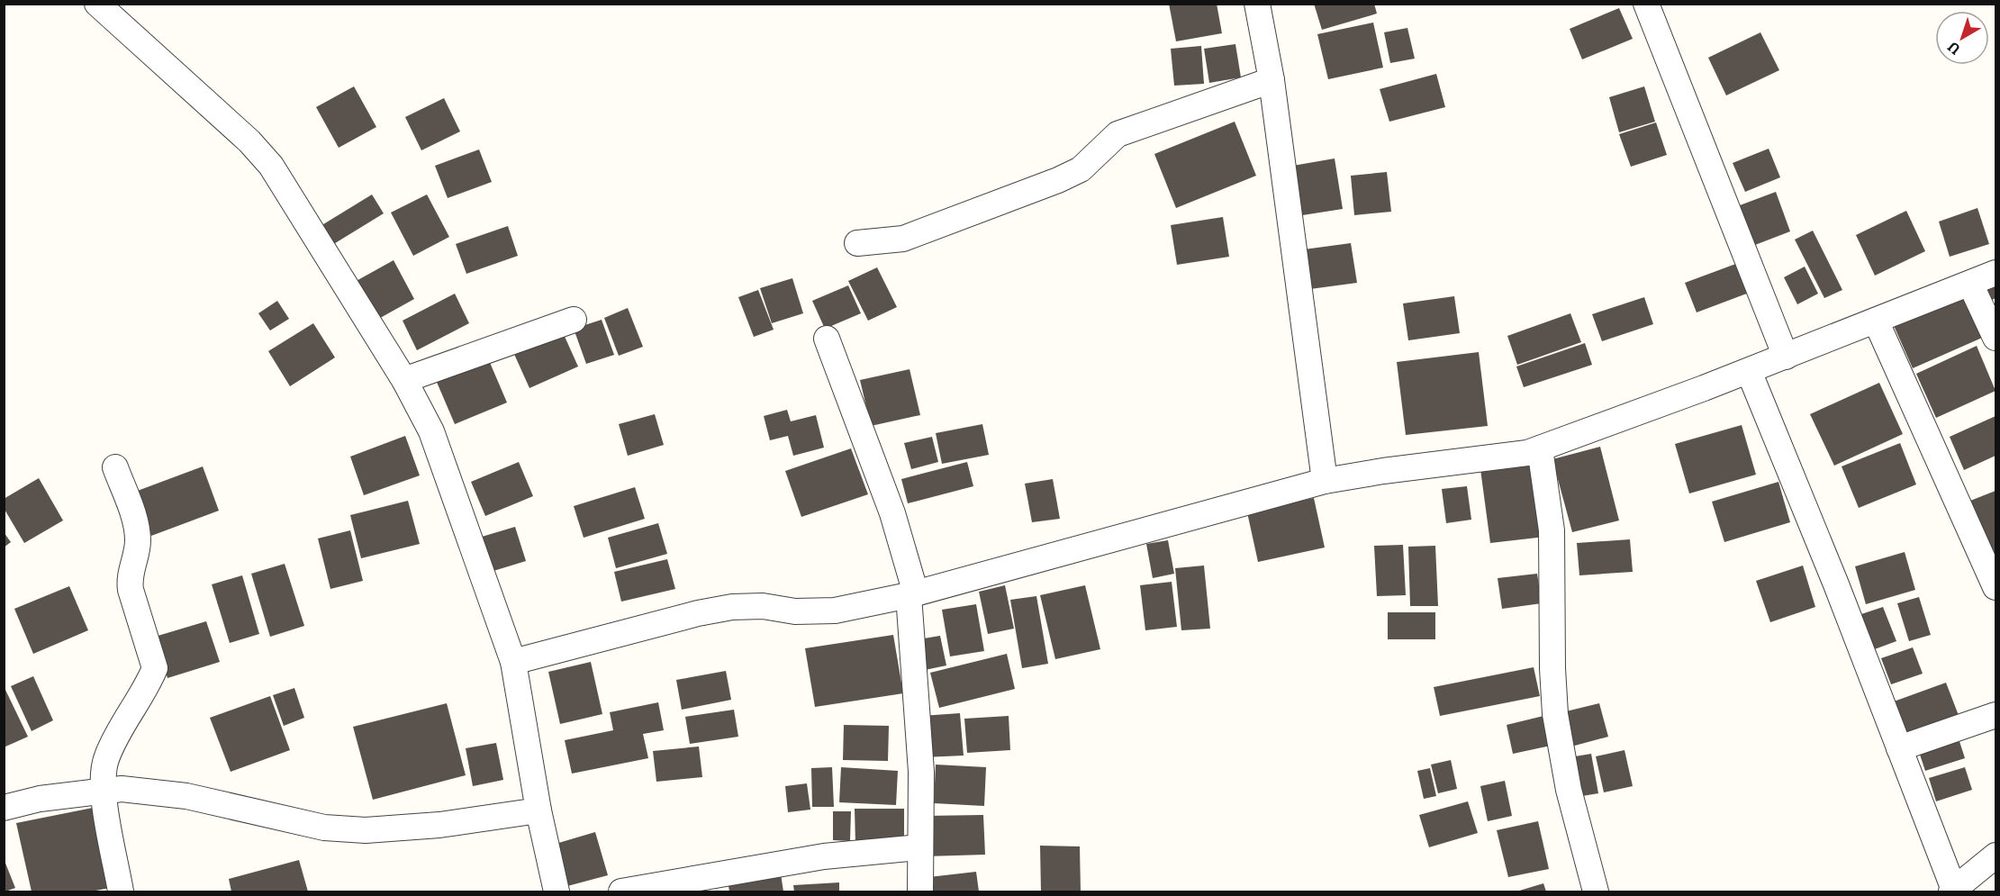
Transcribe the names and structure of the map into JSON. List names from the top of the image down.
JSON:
{
  "north": "bottom left"
}
